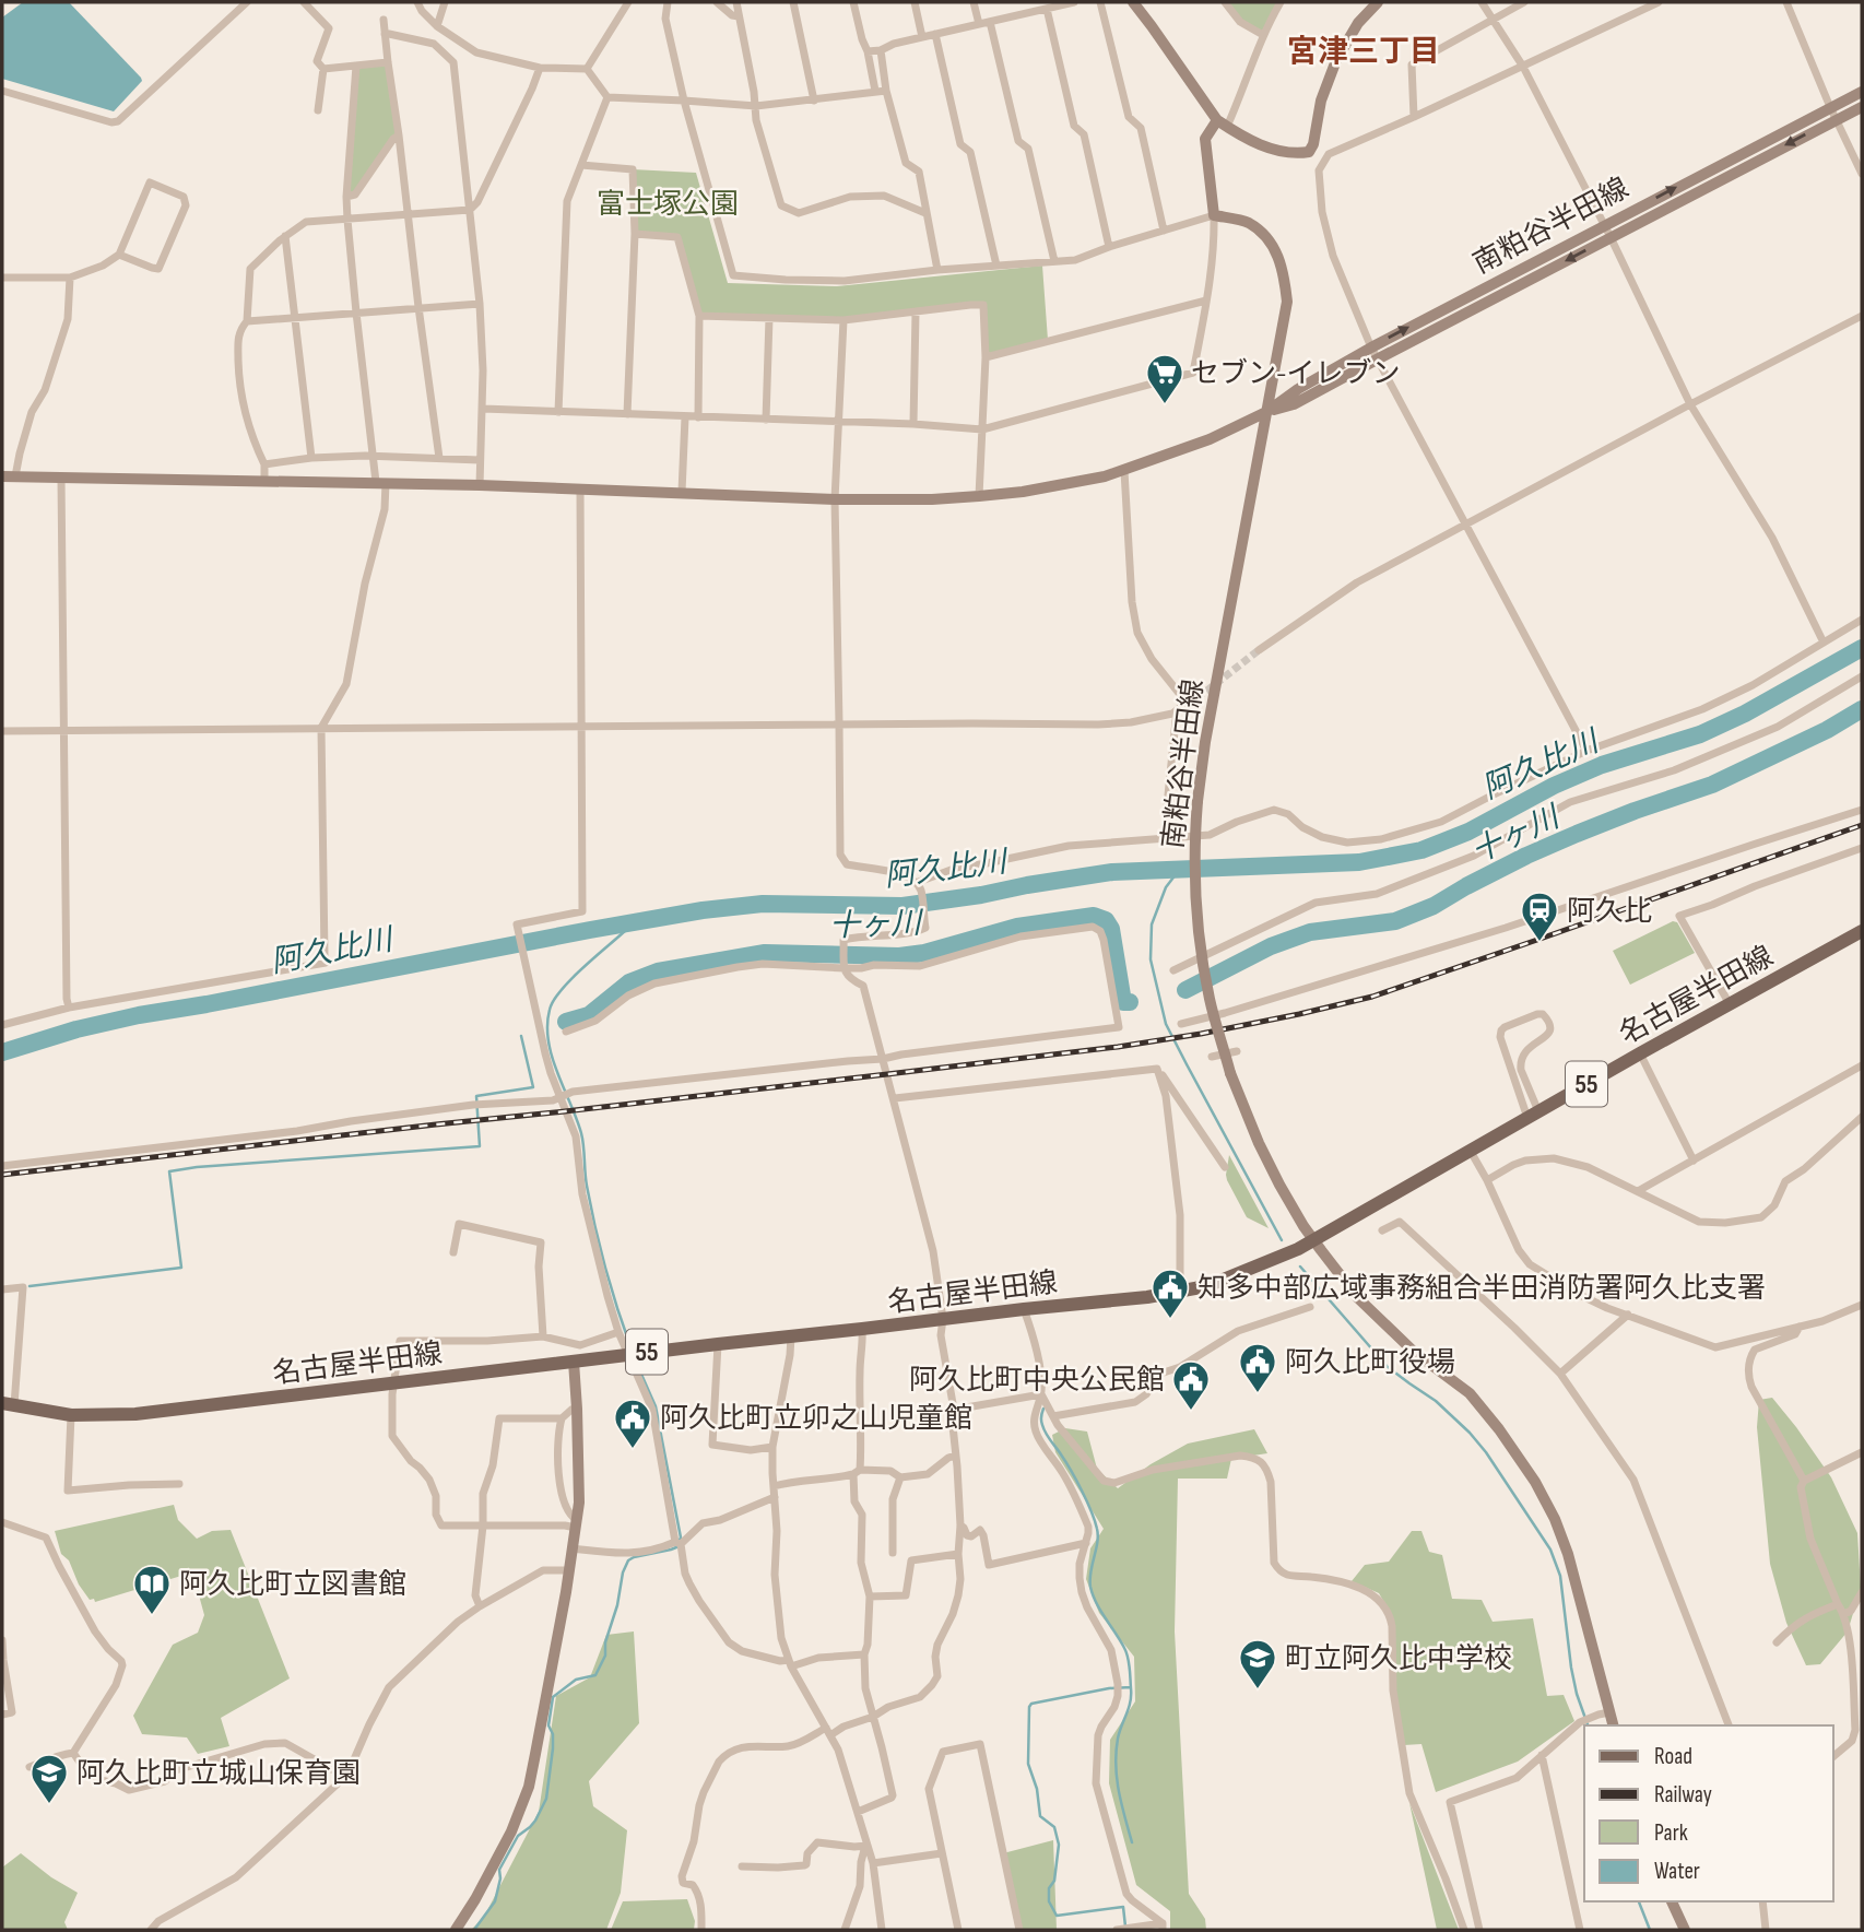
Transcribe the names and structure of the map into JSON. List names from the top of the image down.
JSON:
{
  "streets": {
    "main road": ["名古屋半田線", "55"],
    "street": ["南粕谷半田線"]
  },
  "crossings": [
    ["南粕谷半田線", "名古屋半田線"]
  ],
  "districts": ["宮津三丁目"],
  "water": ["阿久比川", "十ヶ川"],
  "parks": ["富士塚公園"],
  "places": {
    "supermarket": ["セブン-イレブン"],
    "station": ["阿久比"],
    "public building": [
      "知多中部広域事務組合半田消防署阿久比支署",
      "阿久比町役場",
      "阿久比町中央公民館",
      "阿久比町立卯之山児童館"
    ],
    "library": ["阿久比町立図書館"],
    "school or university": ["町立阿久比中学校", "阿久比町立城山保育園"]
  },
  "legend": [
    "Road",
    "Railway",
    "Park",
    "Water"
  ]
}
